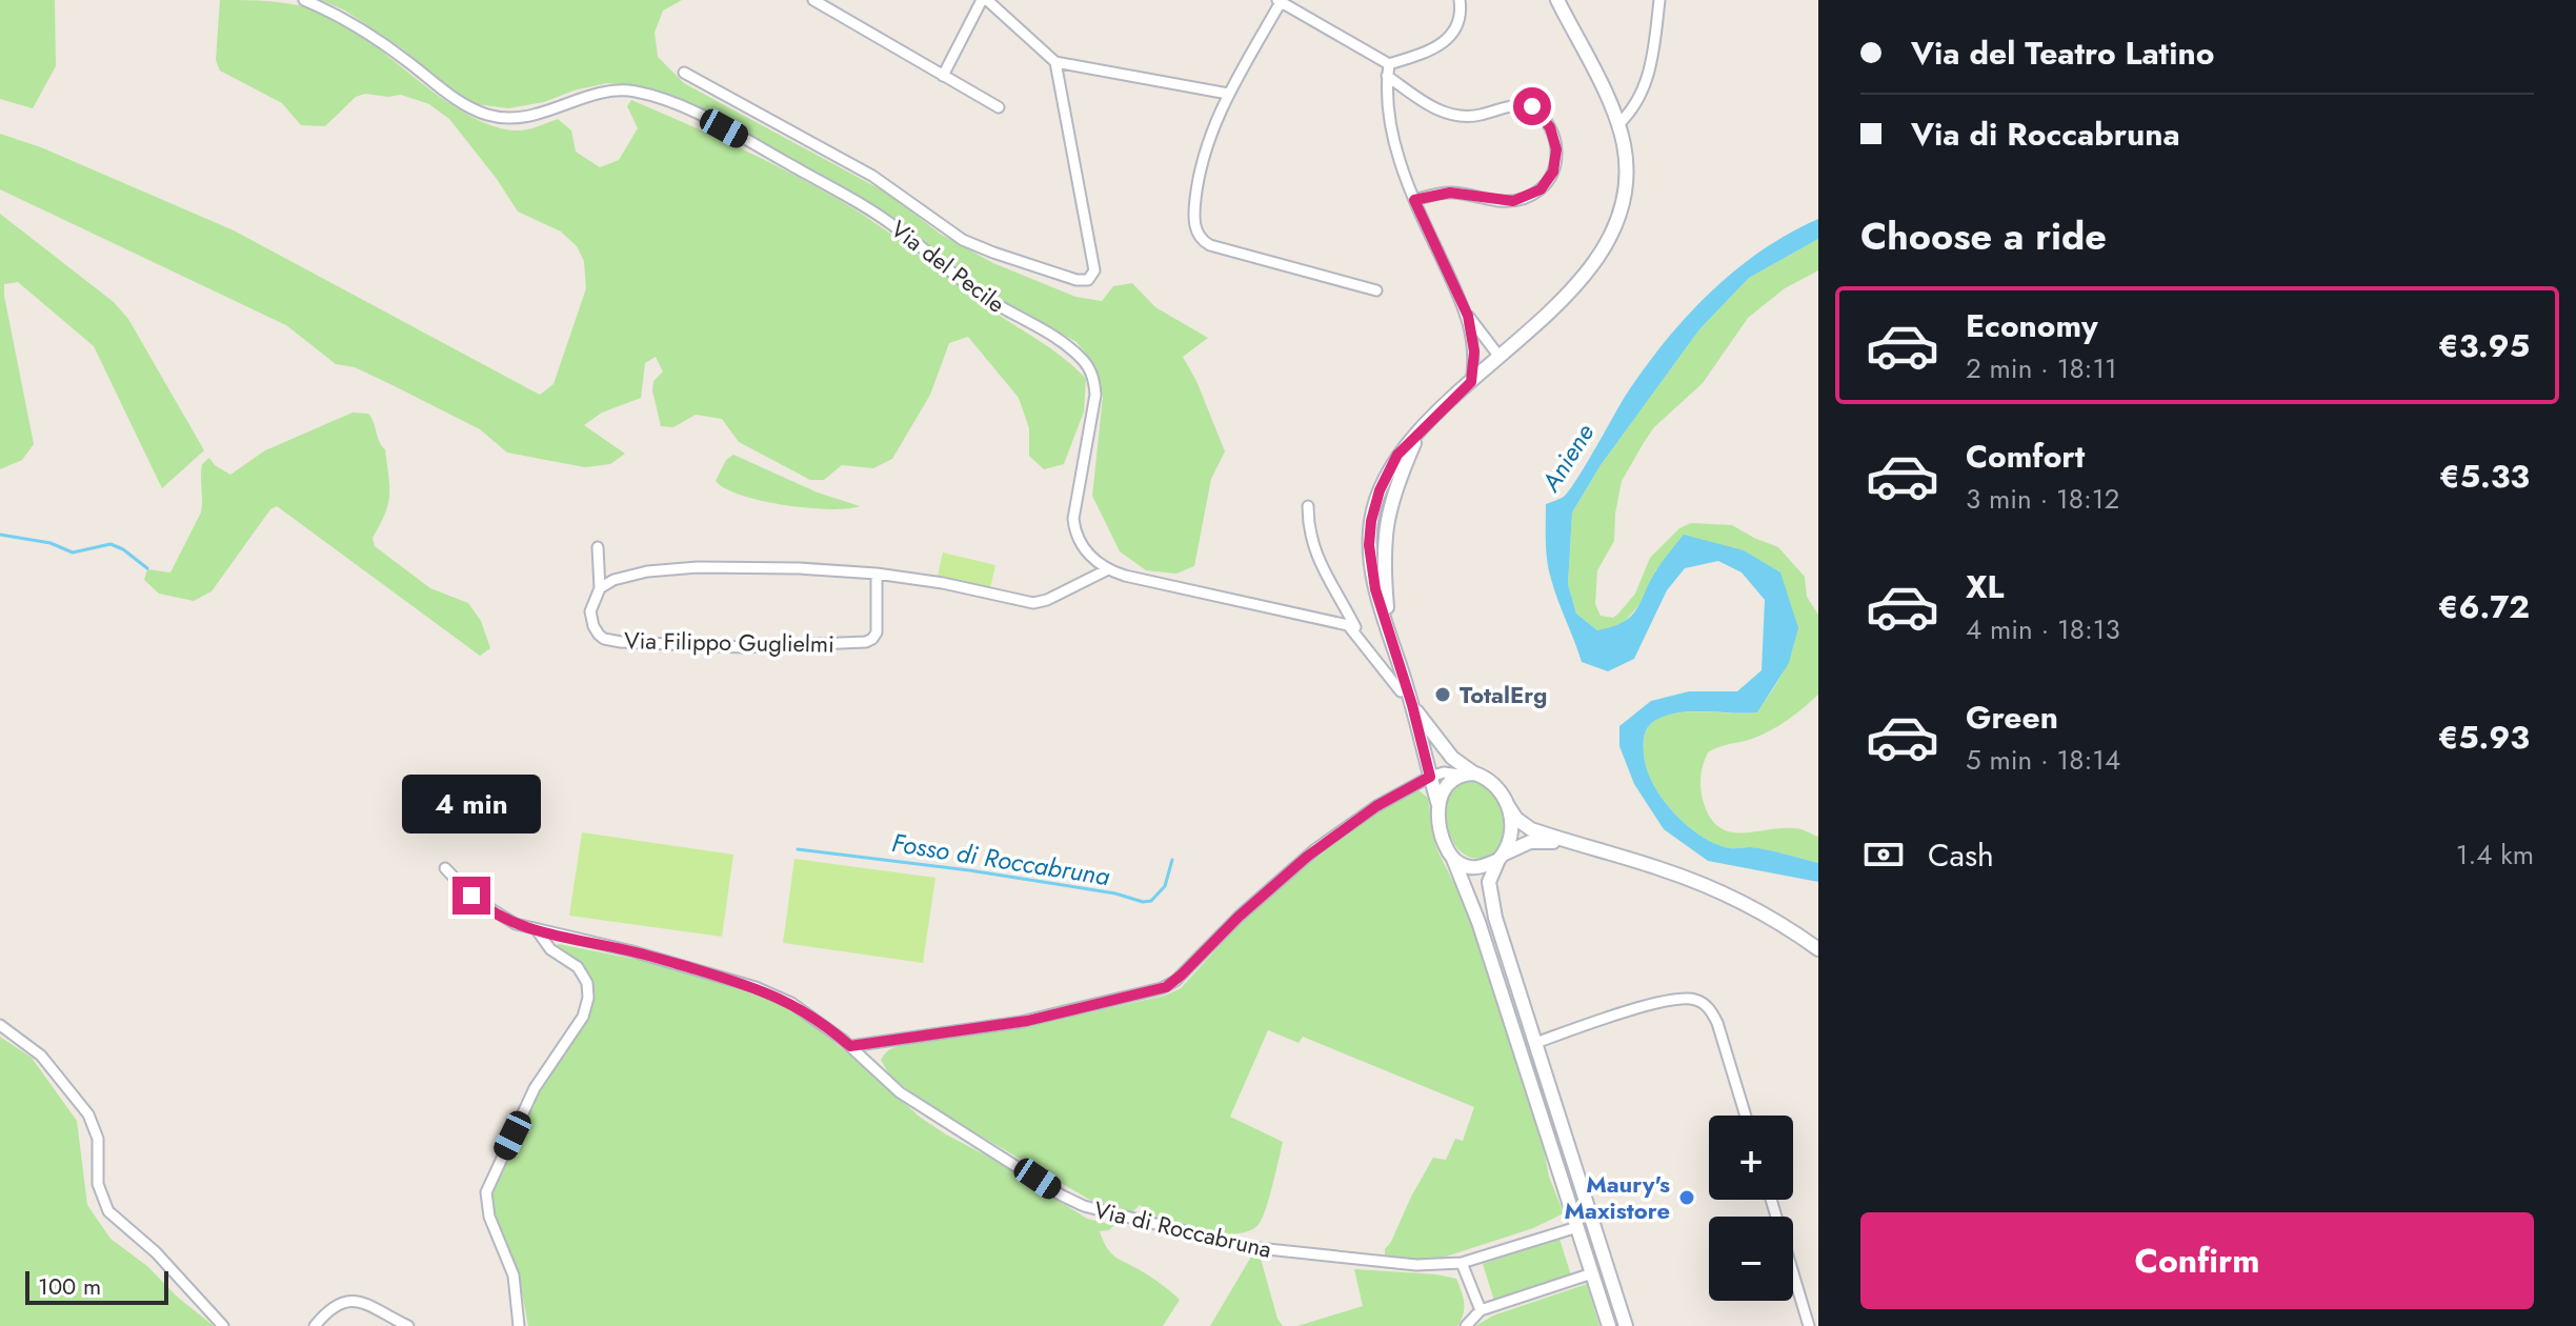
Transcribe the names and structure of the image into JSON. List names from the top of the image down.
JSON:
{
  "streets": {
    "street": ["Via del Pecile", "Via Filippo Guglielmi", "Via di Roccabruna"]
  },
  "water": ["Aniene", "Fosso di Roccabruna"],
  "places": ["TotalErg", "Maury's Maxistore"],
  "scale_bar": "100 m",
  "page": {
    "banner": ["Via del Teatro Latino", "Via di Roccabruna"],
    "heading": "Choose a ride",
    "list": [
      {
        "name": "Economy",
        "note": "2 min · 18:11",
        "value": "€3.95"
      },
      {
        "name": "Comfort",
        "note": "3 min · 18:12",
        "value": "€5.33"
      },
      {
        "name": "XL",
        "note": "4 min · 18:13",
        "value": "€6.72"
      },
      {
        "name": "Green",
        "note": "5 min · 18:14",
        "value": "€5.93"
      }
    ],
    "bubble": "4 min",
    "pay": ["Cash", "1.4 km"],
    "map_buttons": ["+", "−"],
    "buttons": "Confirm",
    "scale": "100 m"
  }
}
